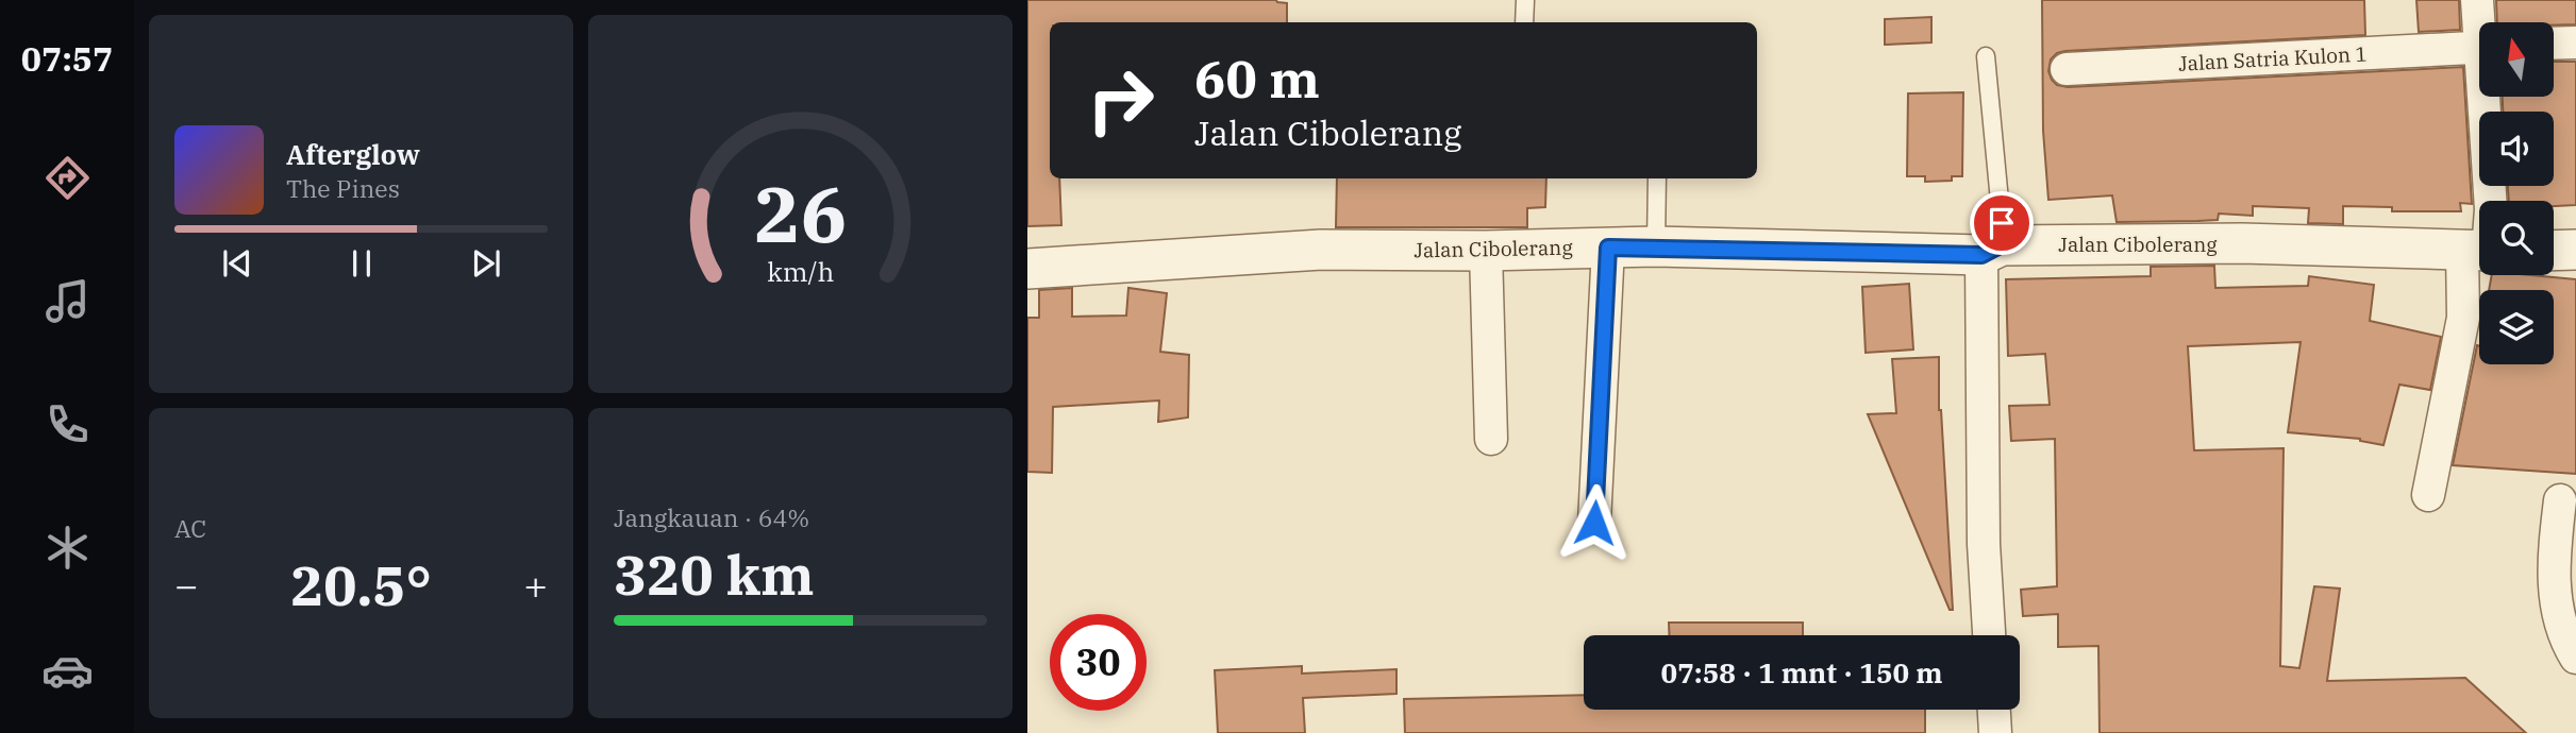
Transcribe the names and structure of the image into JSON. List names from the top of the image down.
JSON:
{
  "streets": {
    "street": ["Jalan Satria Kulon 1", "Jalan Cibolerang"]
  },
  "north": "top",
  "page": {
    "tabs": "07:57",
    "turn": ["60 m", "Jalan Cibolerang"],
    "song": ["Afterglow", "The Pines"],
    "tile": [
      "AC",
      ["Jangkauan · 64%", "320 km"]
    ],
    "heat": ["−", "20.5°", "+"],
    "limit": "30",
    "trip": "07:58 · 1 mnt · 150 m",
    "gauge": ["26", "km/h"]
  }
}
